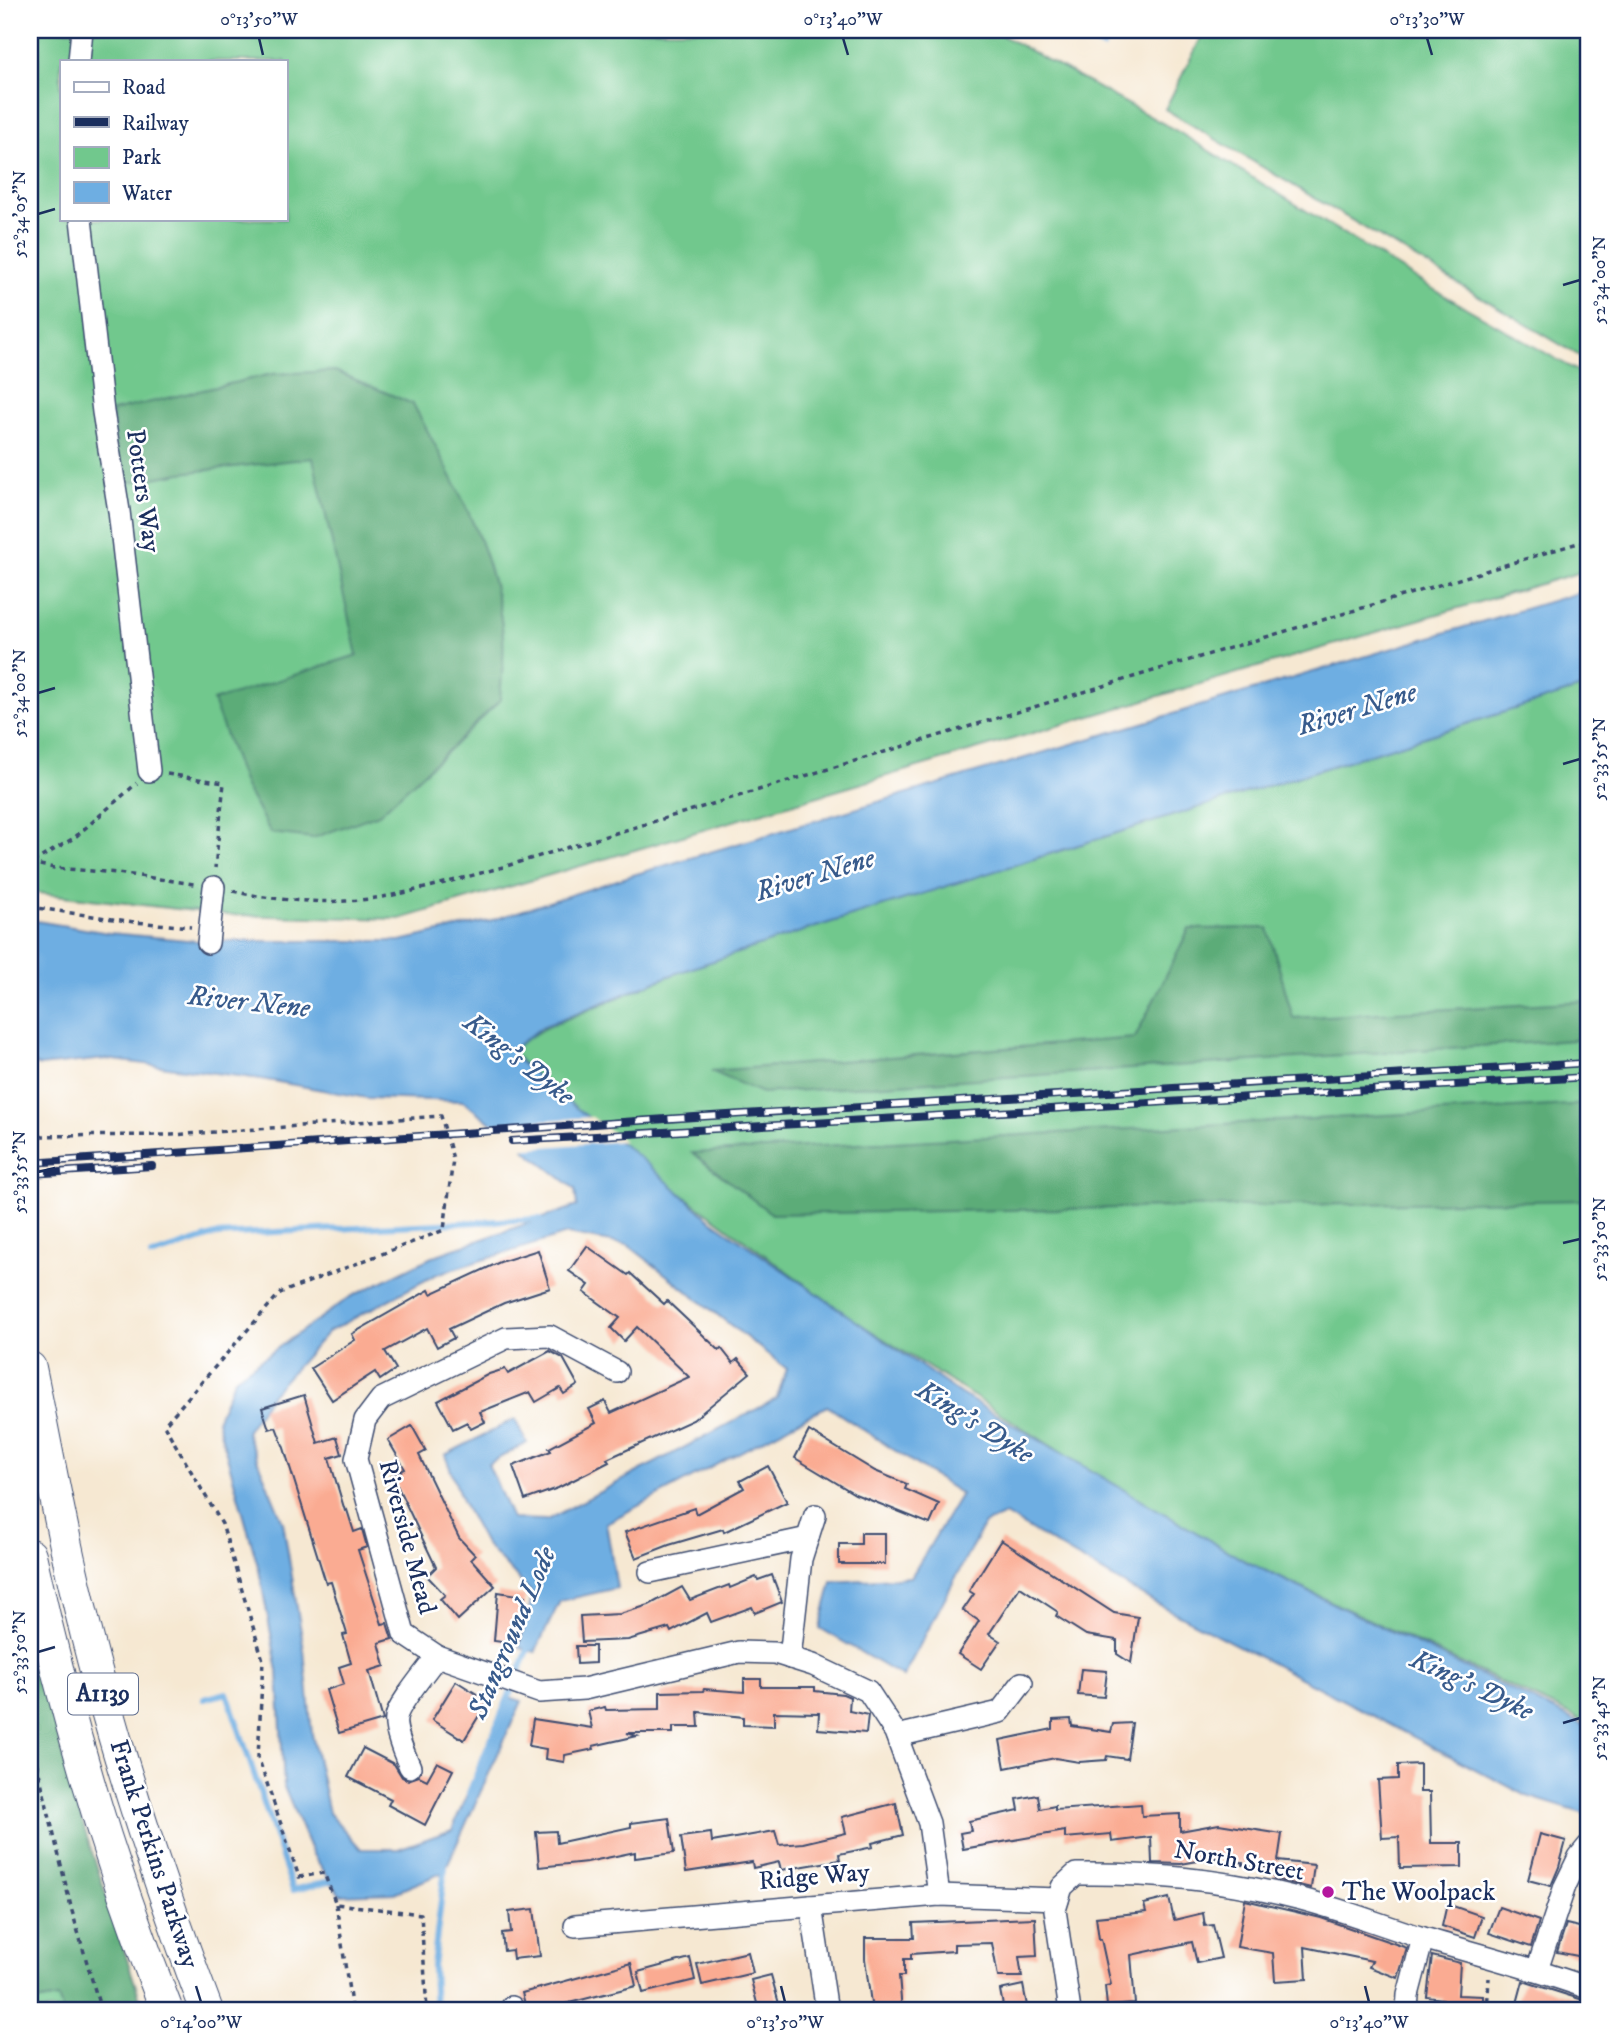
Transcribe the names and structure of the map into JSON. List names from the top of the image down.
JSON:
{
  "streets": {
    "highway": ["A1139", "Frank Perkins Parkway"],
    "street": [
      "Potters Way",
      "Riverside Mead",
      "North Street",
      "Ridge Way"
    ]
  },
  "crossings": [
    ["Riverside Mead", "Ridge Way"],
    ["North Street", "Ridge Way"]
  ],
  "water": ["River Nene", "King's Dyke", "Stanground Lode"],
  "places": ["The Woolpack"],
  "legend": [
    "Road",
    "Railway",
    "Park",
    "Water"
  ],
  "coordinates": [
    "0°13'50\"W",
    "0°13'40\"W",
    "0°13'30\"W",
    "52°34'05\"N",
    "52°34'00\"N",
    "52°33'55\"N",
    "52°33'50\"N",
    "52°33'45\"N",
    "0°14'00\"W"
  ]
}
